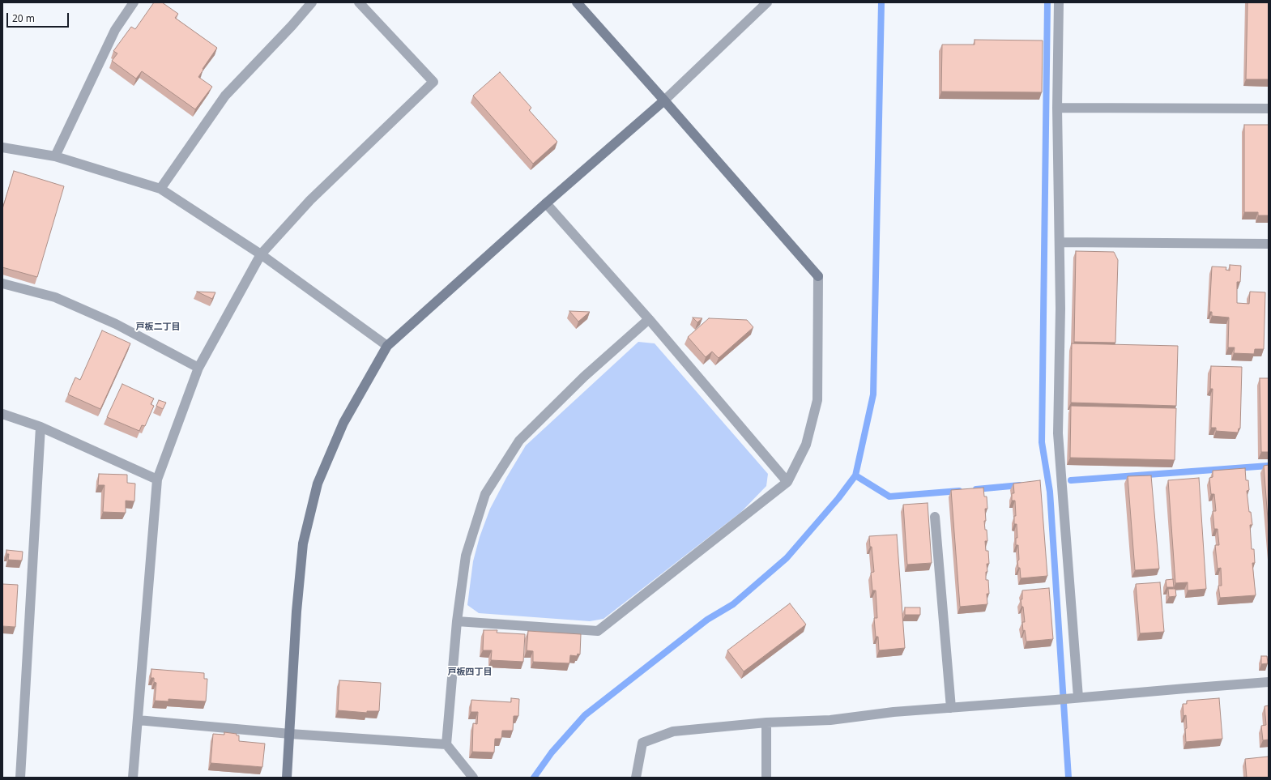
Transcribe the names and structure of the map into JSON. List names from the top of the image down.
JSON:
{
  "districts": ["戸板二丁目", "戸板四丁目"],
  "scale_bar": "20 m"
}
